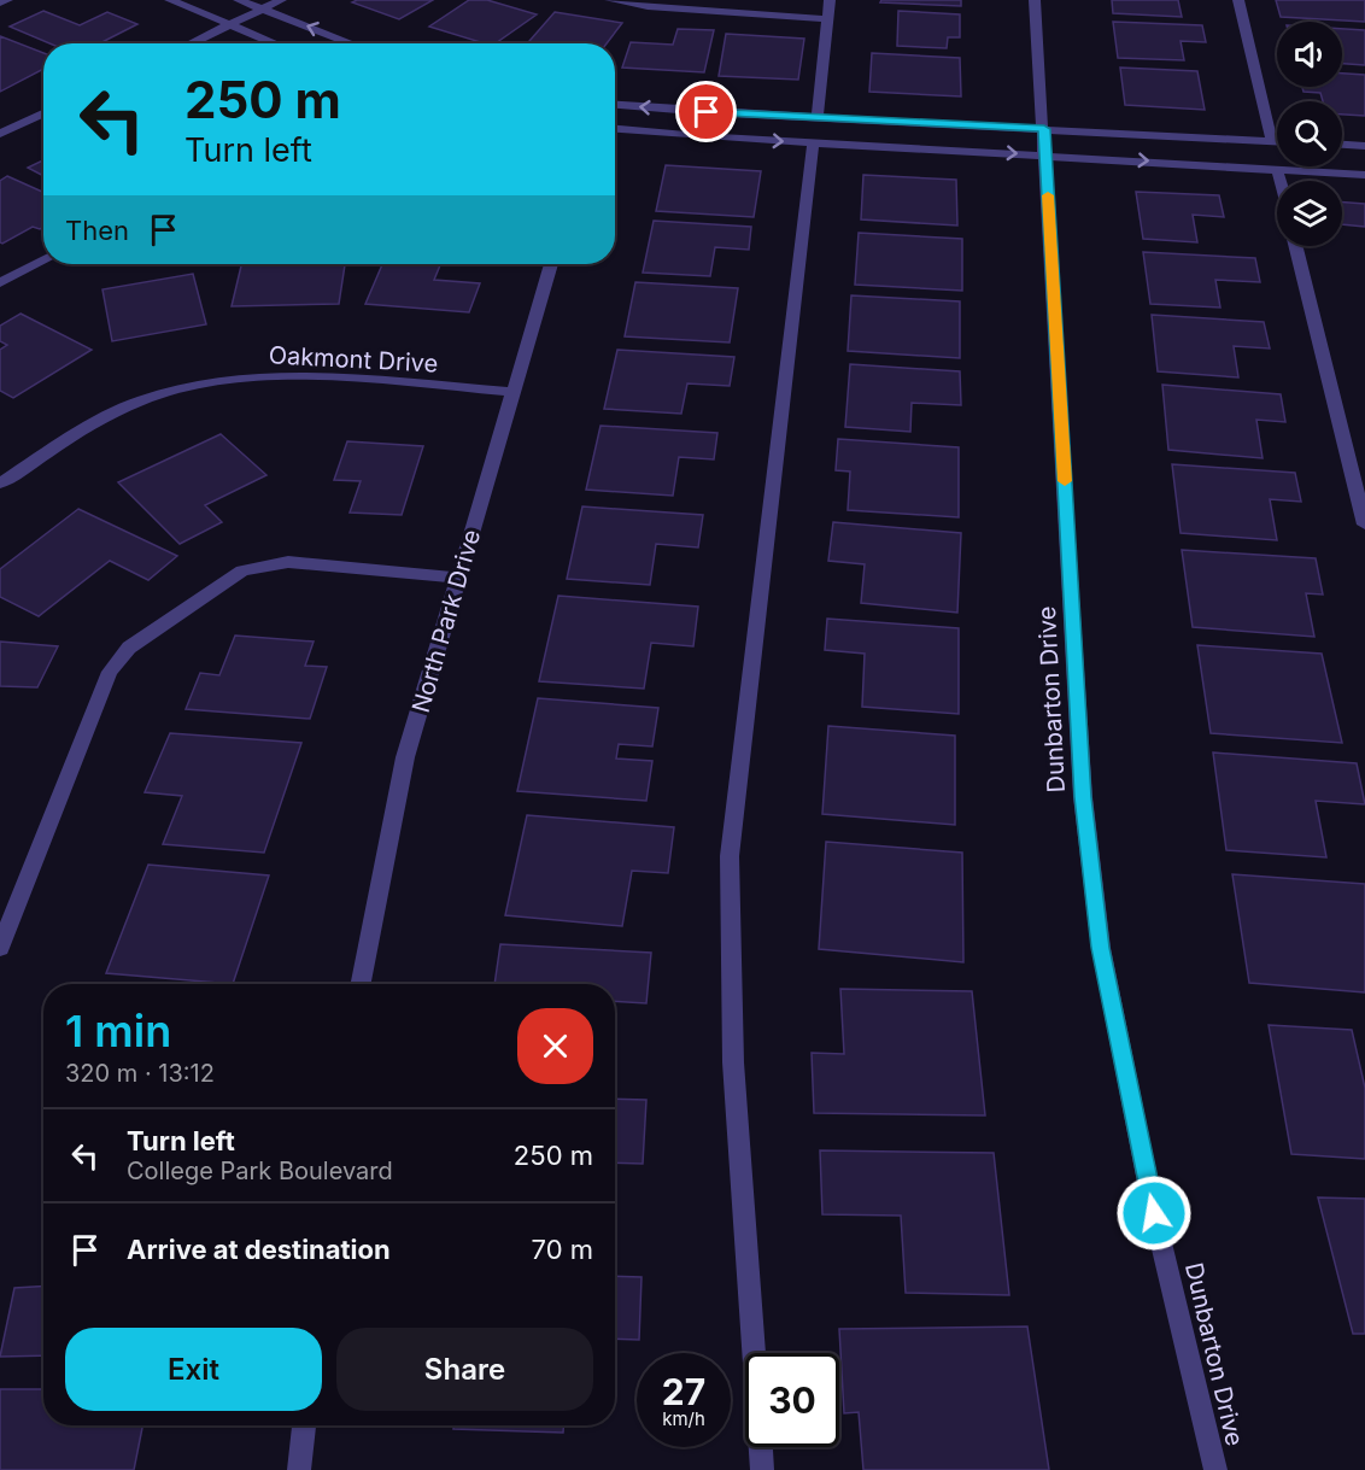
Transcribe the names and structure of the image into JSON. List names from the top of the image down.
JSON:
{
  "streets": {
    "street": ["Oakmont Drive", "North Park Drive", "Dunbarton Drive"]
  },
  "crossings": [
    ["Oakmont Drive", "North Park Drive"]
  ],
  "page": {
    "turn": ["250 m", "Turn left"],
    "then": "Then",
    "heading": ["1 min", "320 m · 13:12"],
    "list": [
      {
        "name": "Turn left",
        "note": "College Park Boulevard",
        "value": "250 m"
      },
      {
        "name": "Arrive at destination",
        "value": "70 m"
      }
    ],
    "buttons": ["Exit", "Share"],
    "speed": "27 km/h",
    "limit": "30"
  }
}
